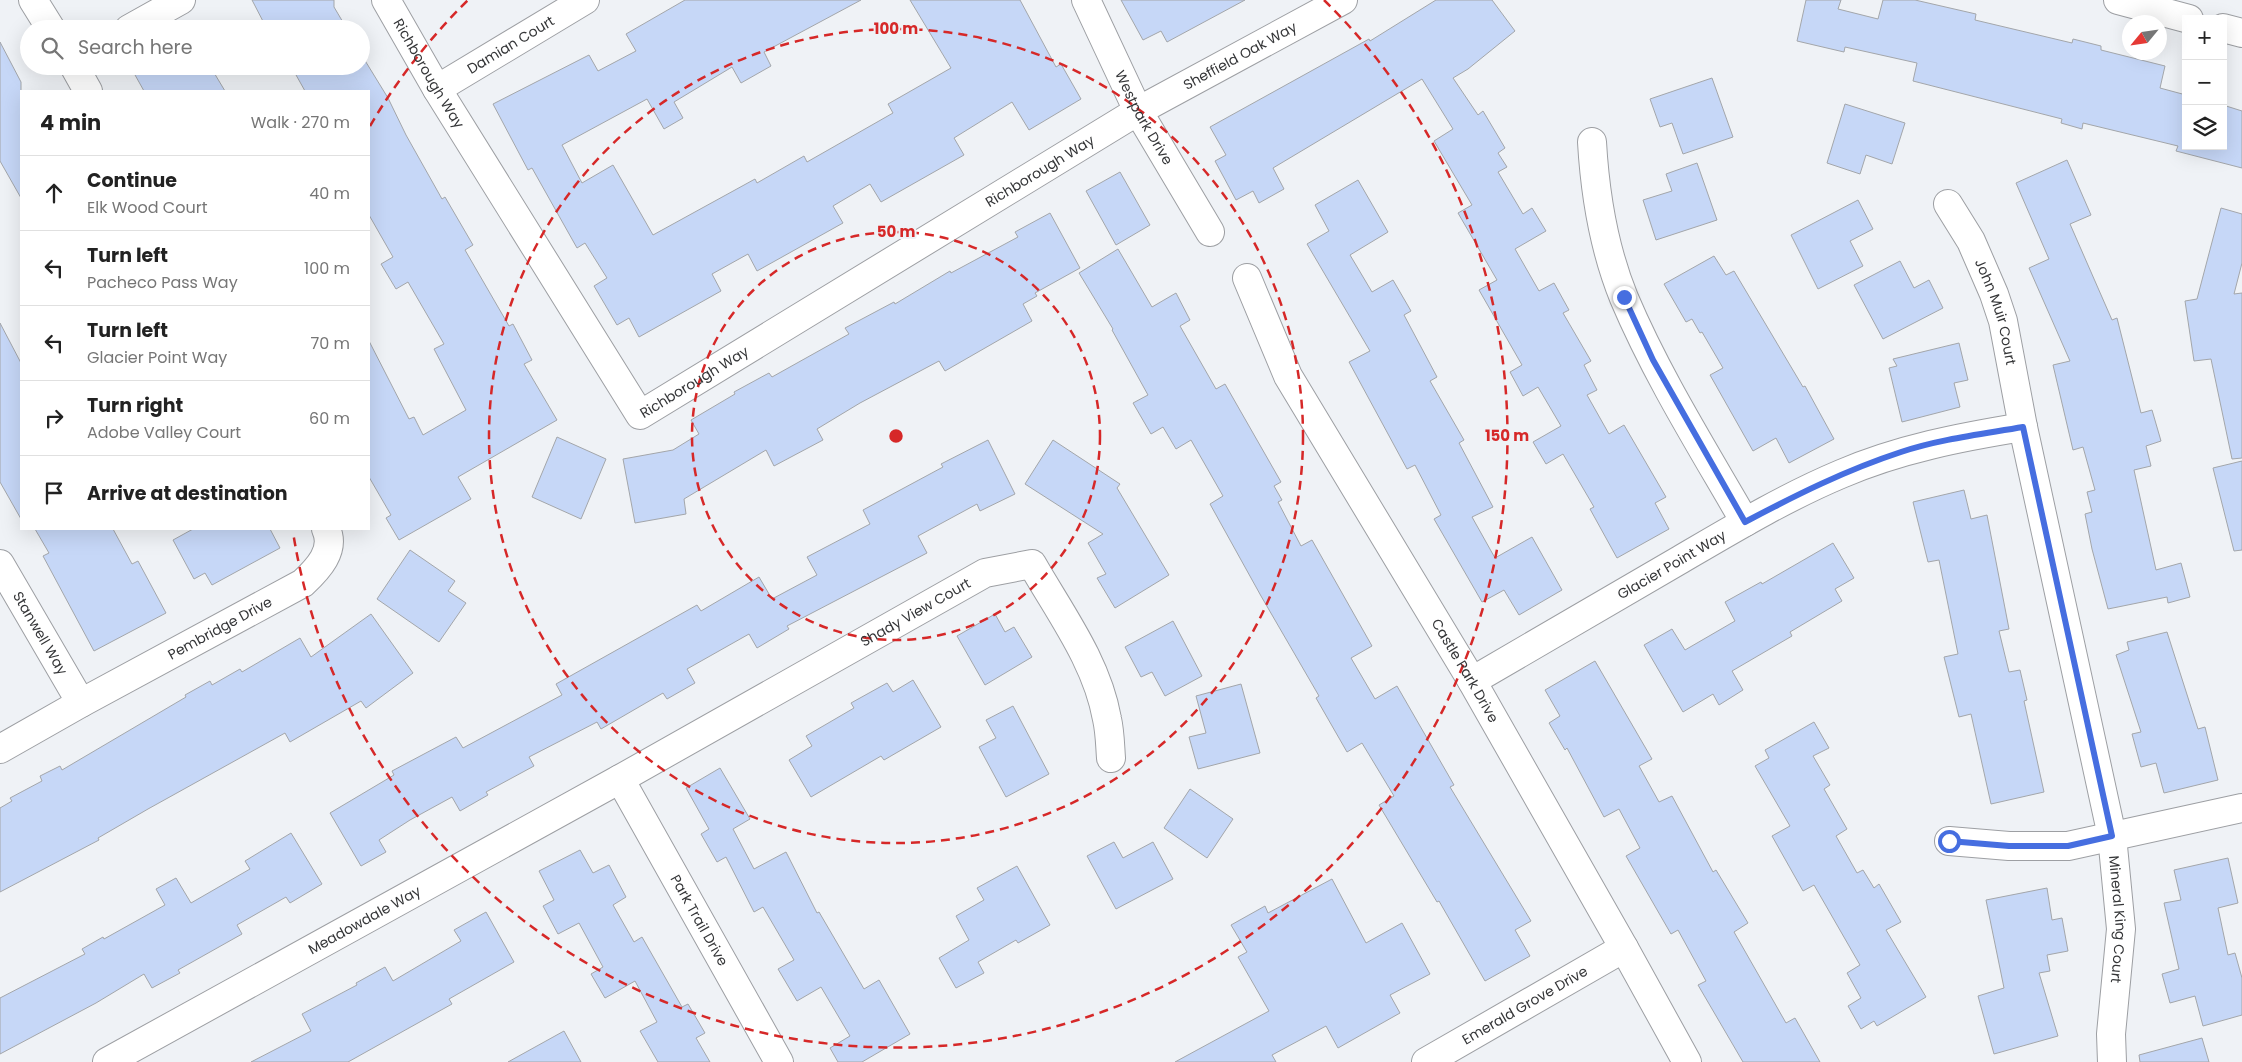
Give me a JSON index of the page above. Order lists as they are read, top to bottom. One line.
{"streets":{"street":["Damian Court","Sheffield Oak Way","Richborough Way","Westpark Drive","John Muir Court","Glacier Point Way","Shady View Court","Pembridge Drive","Stanwell Way","Castle Park Drive","Mineral King Court","Meadowdale Way","Park Trail Drive","Emerald Grove Drive"]},"crossings":[["Damian Court","Richborough Way"],["Sheffield Oak Way","Richborough Way"],["Sheffield Oak Way","Westpark Drive"],["Richborough Way","Westpark Drive"],["John Muir Court","Glacier Point Way"],["John Muir Court","Mineral King Court"],["Glacier Point Way","Castle Park Drive"],["Shady View Court","Meadowdale Way"],["Shady View Court","Park Trail Drive"],["Pembridge Drive","Stanwell Way"],["Castle Park Drive","Emerald Grove Drive"],["Meadowdale Way","Park Trail Drive"]],"north":"bottom left","page":{"map_buttons":["+","−"],"search":"Search here","heading":["4 min","Walk · 270 m"],"list":[["Continue","Elk Wood Court","40 m"],["Turn left","Pacheco Pass Way","100 m"],["Turn left","Glacier Point Way","70 m"],["Turn right","Adobe Valley Court","60 m"],"Arrive at destination"]},"rings":["100 m","50 m","150 m"]}
